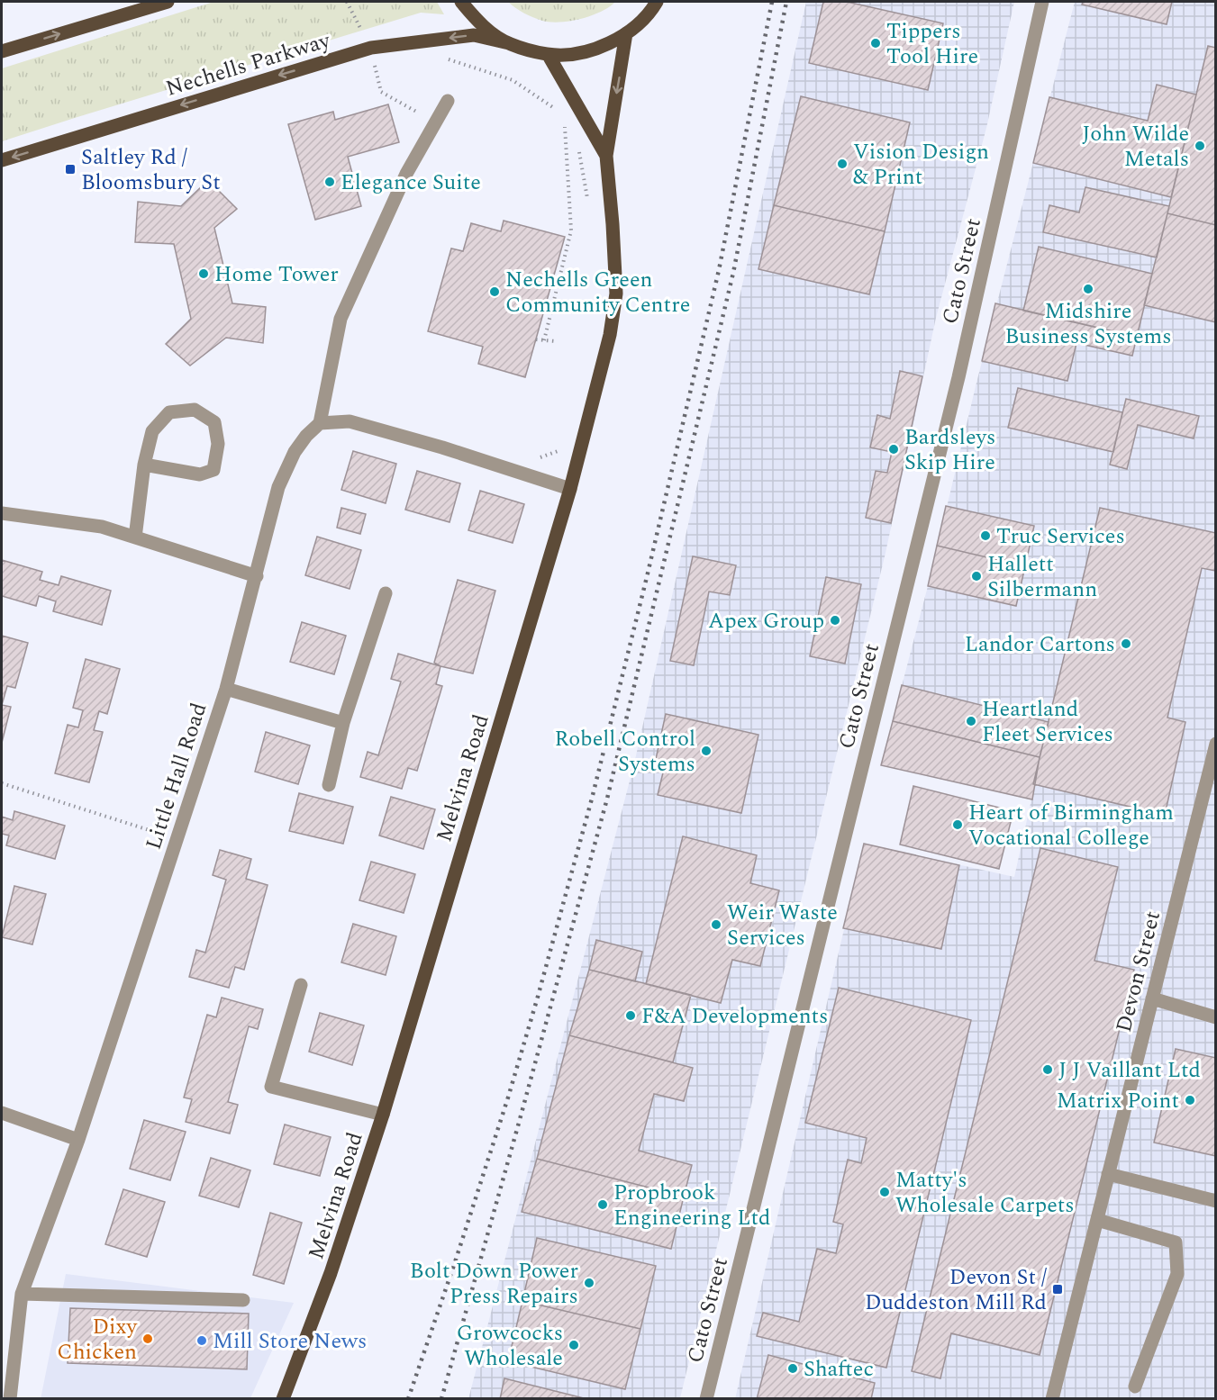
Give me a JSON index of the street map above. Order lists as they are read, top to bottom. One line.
{"streets":{"main road":["Nechells Parkway","Melvina Road"],"street":["Cato Street","Little Hall Road","Devon Street"]},"places":{"other":["Tippers Tool Hire","John Wilde Metals","Vision Design & Print","Elegance Suite","Home Tower","Midshire Business Systems","Nechells Green Community Centre","Bardsleys Skip Hire","Truc Services","Hallett Silbermann","Apex Group","Landor Cartons","Heartland Fleet Services","Robell Control Systems","Heart of Birmingham Vocational College","Weir Waste Services","F&A Developments","J J Vaillant Ltd","Matrix Point","Matty's Wholesale Carpets","Propbrook Engineering Ltd","Bolt Down Power Press Repairs","Dixy Chicken","Mill Store News","Growcocks Wholesale","Shaftec"],"transit":["Saltley Rd / Bloomsbury St","Devon St / Duddeston Mill Rd"]}}
